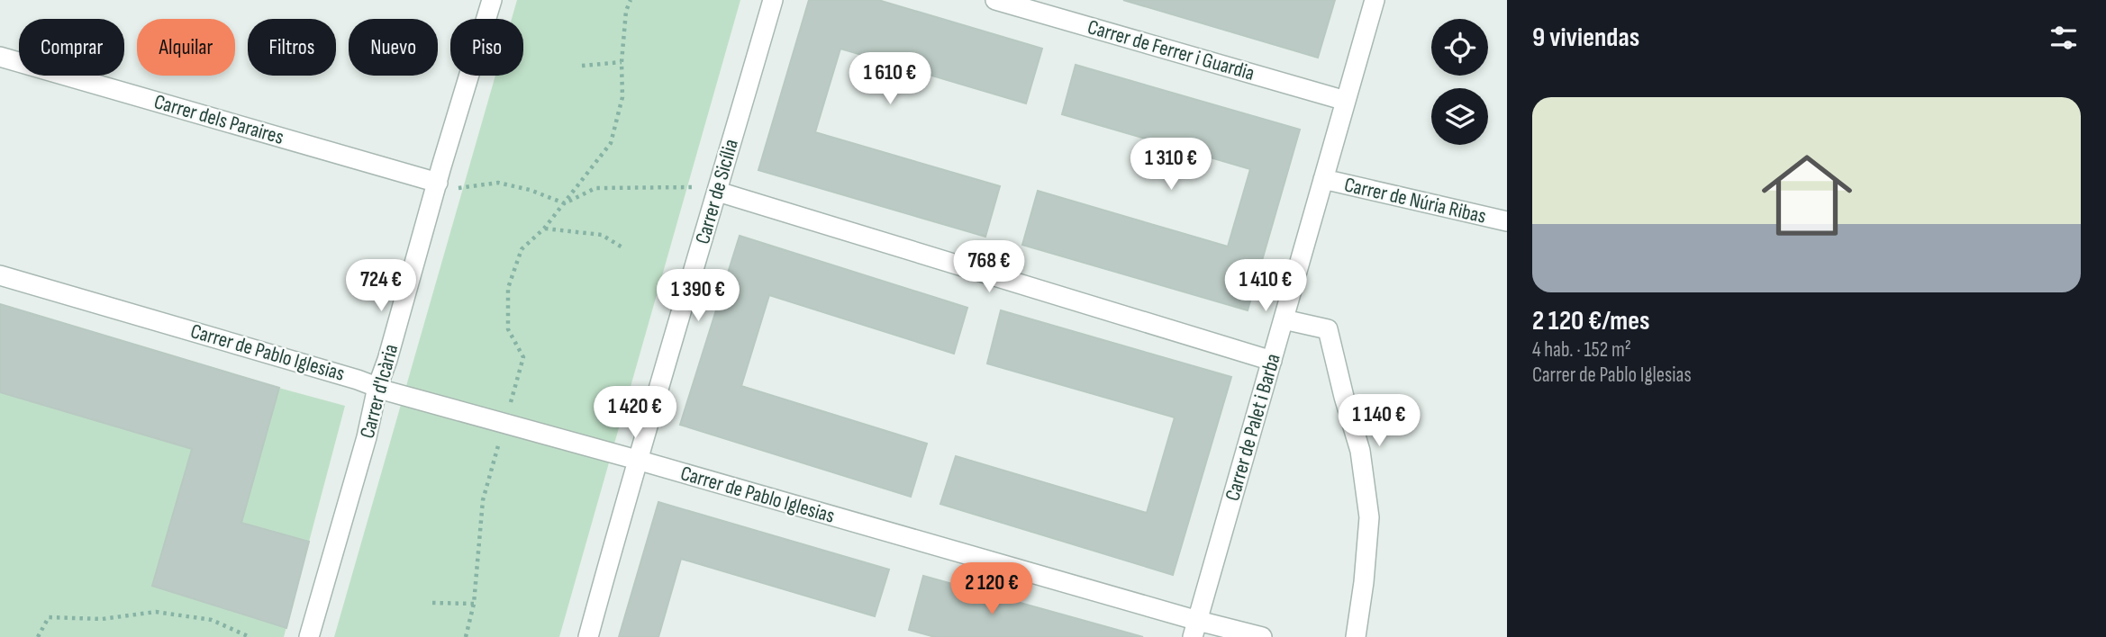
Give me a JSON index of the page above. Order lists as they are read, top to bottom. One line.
{"streets":{"street":["Carrer de Ferrer i Guardia","Carrer dels Paraires","Carrer de Sicília","Carrer de Núria Ribas","Carrer de Pablo Iglesias","Carrer d'Icària","Carrer de Palet i Barba"]},"crossings":[["Carrer de Ferrer i Guardia","Carrer de Palet i Barba"],["Carrer dels Paraires","Carrer d'Icària"],["Carrer de Sicília","Carrer de Pablo Iglesias"],["Carrer de Núria Ribas","Carrer de Palet i Barba"],["Carrer de Pablo Iglesias","Carrer d'Icària"],["Carrer de Pablo Iglesias","Carrer de Palet i Barba"]],"page":{"heading":"9 viviendas","chip":["Comprar","Alquilar","Filtros","Nuevo","Piso"],"price":["1 610 €","1 310 €","768 €","724 €","1 410 €","1 390 €","1 420 €","1 140 €","2 120 €"],"list":[{"name":"2 120 €/mes","note":"4 hab. · 152 m² · Carrer de Pablo Iglesias"}]}}
